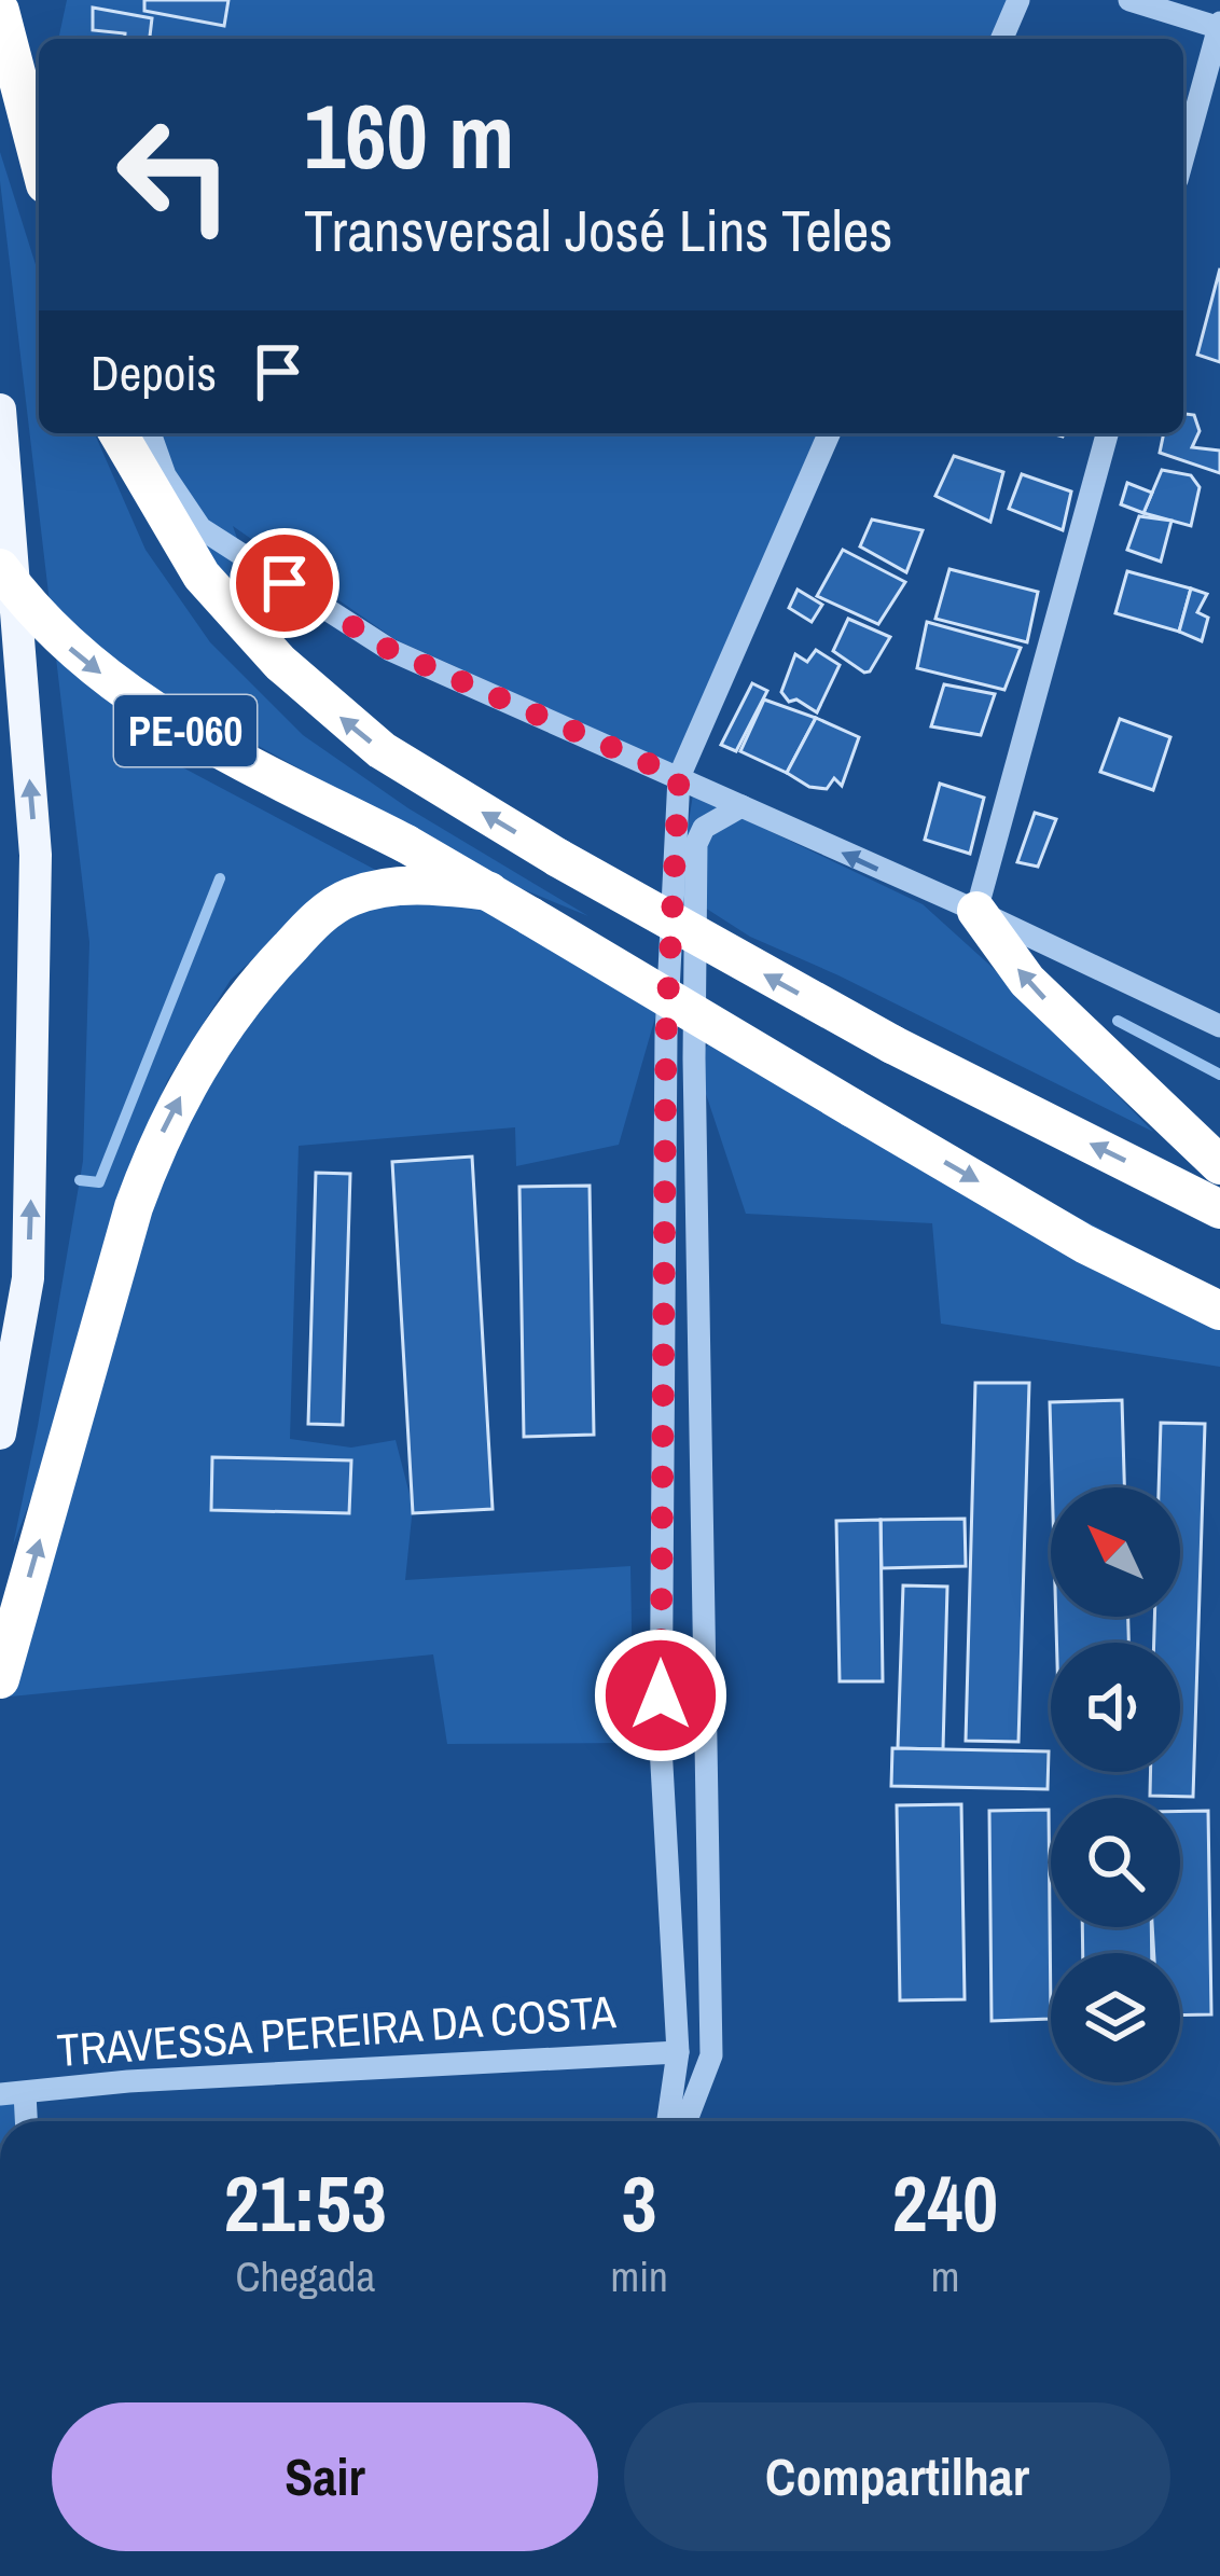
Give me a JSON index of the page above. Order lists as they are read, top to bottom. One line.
{"streets":{"highway":["PE-060"],"street":["TRAVESSA PEREIRA DA COSTA"]},"north":"top left","page":{"turn":["160 m","Transversal José Lins Teles"],"then":"Depois","eta":["21:53","Chegada","3","min","240","m"],"buttons":["Sair","Compartilhar"]}}
